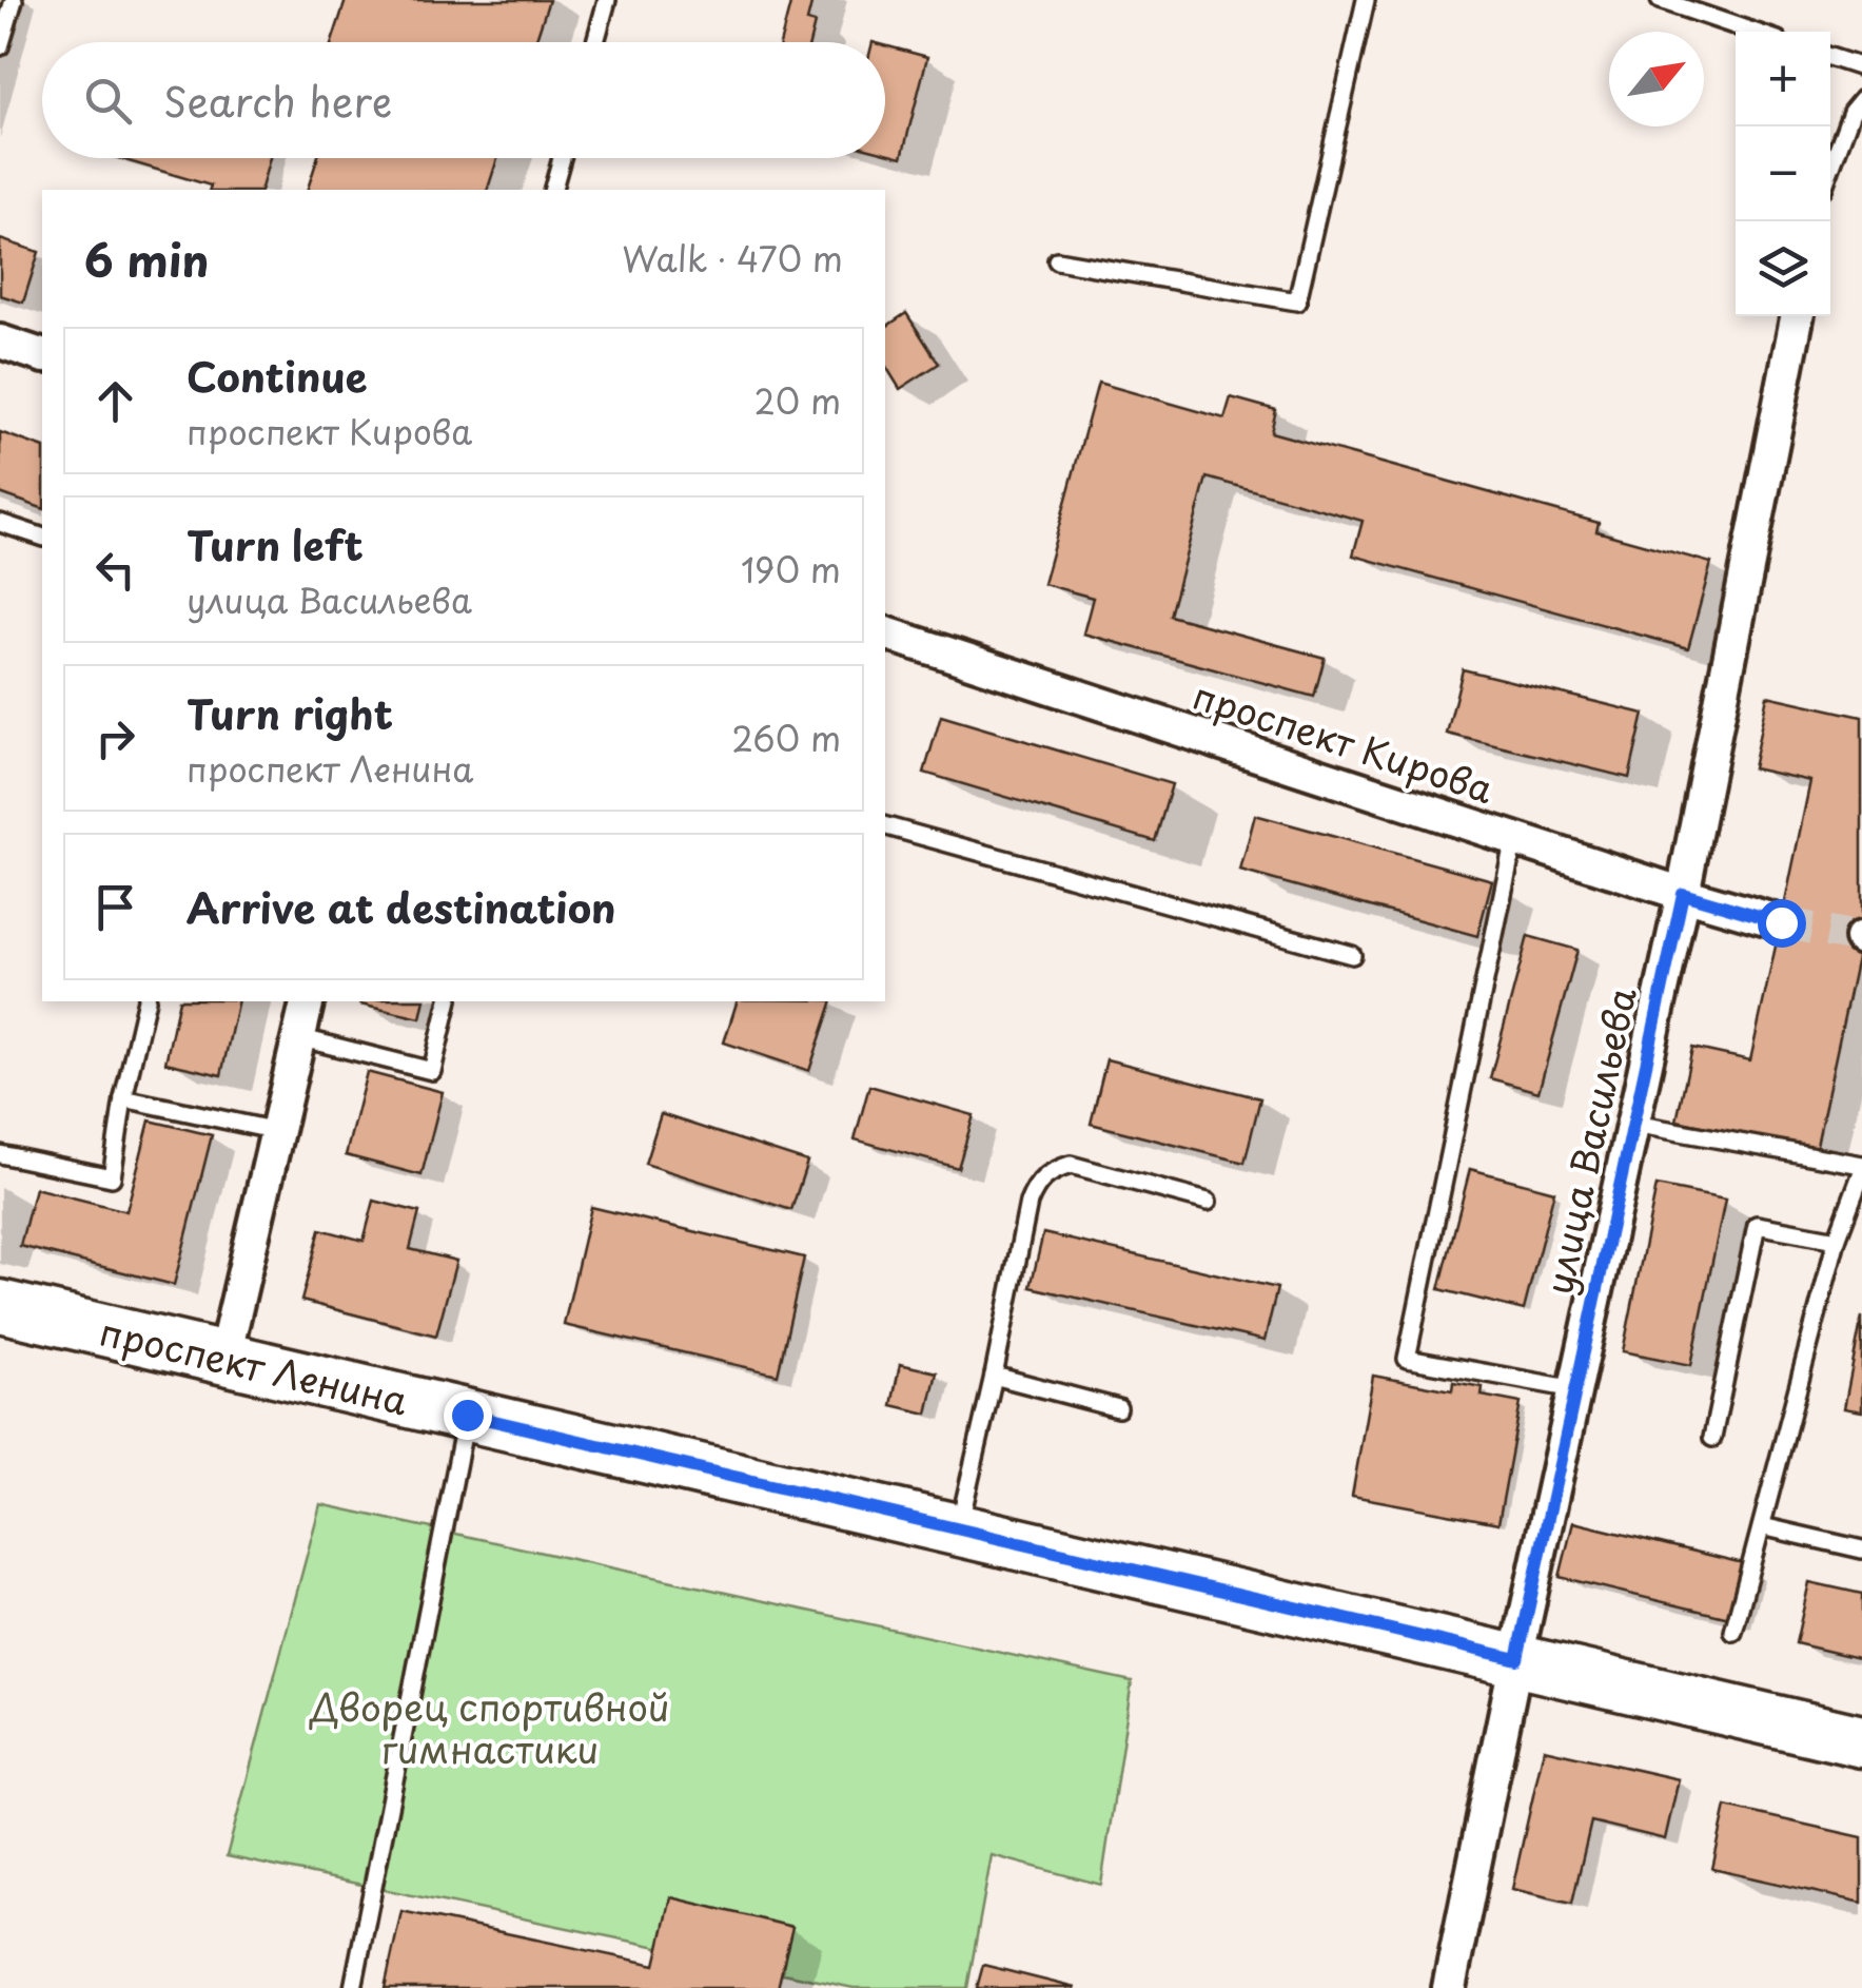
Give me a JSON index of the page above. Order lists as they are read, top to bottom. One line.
{"streets":{"main road":["проспект Ленина"],"street":["проспект Кирова","улица Васильева"]},"crossings":[["проспект Кирова","улица Васильева"],["улица Васильева","проспект Ленина"]],"parks":["Дворец спортивной гимнастики"],"north":"top right","page":{"map_buttons":["+","−"],"search":"Search here","heading":["6 min","Walk · 470 m"],"list":[["Continue","проспект Кирова","20 m"],["Turn left","улица Васильева","190 m"],["Turn right","проспект Ленина","260 m"],"Arrive at destination"]}}
